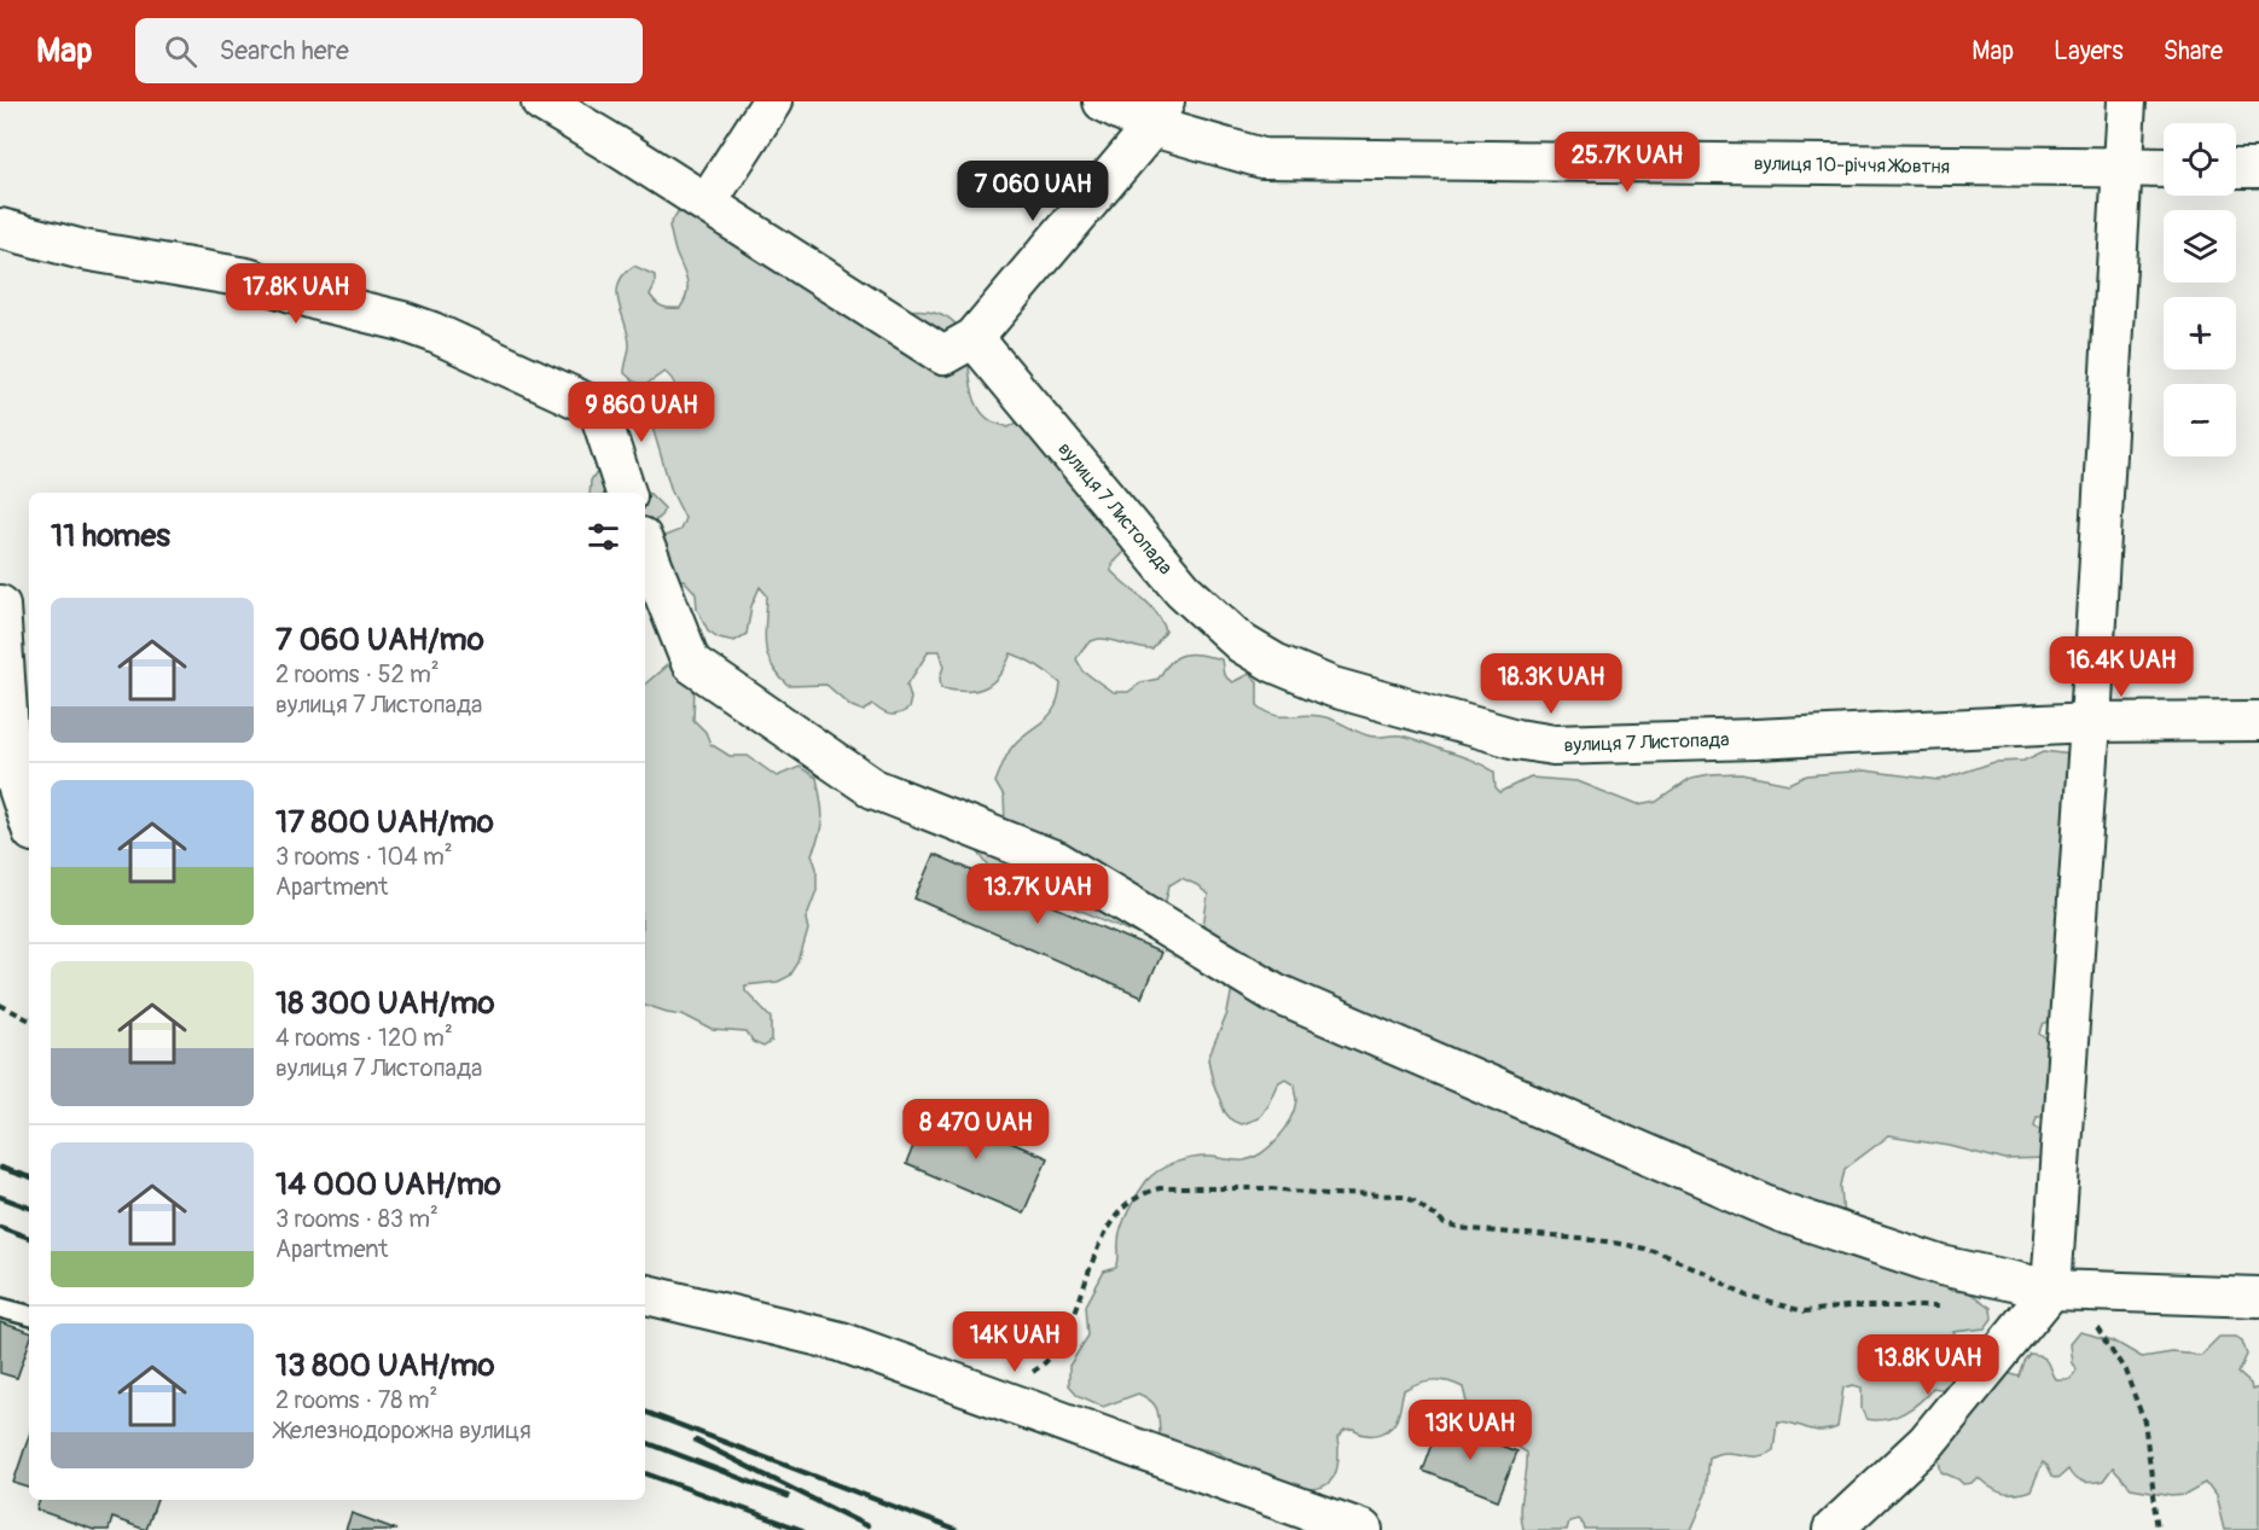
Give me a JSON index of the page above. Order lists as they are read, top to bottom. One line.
{"streets":{"street":["вулиця 10-річчя Жовтня","вулиця 7 Листопада"]},"page":{"header":"Map","search":"Search here","nav":["Map","Layers","Share"],"map_buttons":["+","−"],"price":["25.7K UAH","7 060 UAH","17.8K UAH","9 860 UAH","16.4K UAH","18.3K UAH","13.7K UAH","8 470 UAH","14K UAH","13.8K UAH","13K UAH"],"heading":"11 homes","list":[{"name":"7 060 UAH/mo","note":"2 rooms · 52 m² · вулиця 7 Листопада"},{"name":"17 800 UAH/mo","note":"3 rooms · 104 m² · Apartment"},{"name":"18 300 UAH/mo","note":"4 rooms · 120 m² · вулиця 7 Листопада"},{"name":"14 000 UAH/mo","note":"3 rooms · 83 m² · Apartment"},{"name":"13 800 UAH/mo","note":"2 rooms · 78 m² · Железнодорожна вулиця"}]}}
